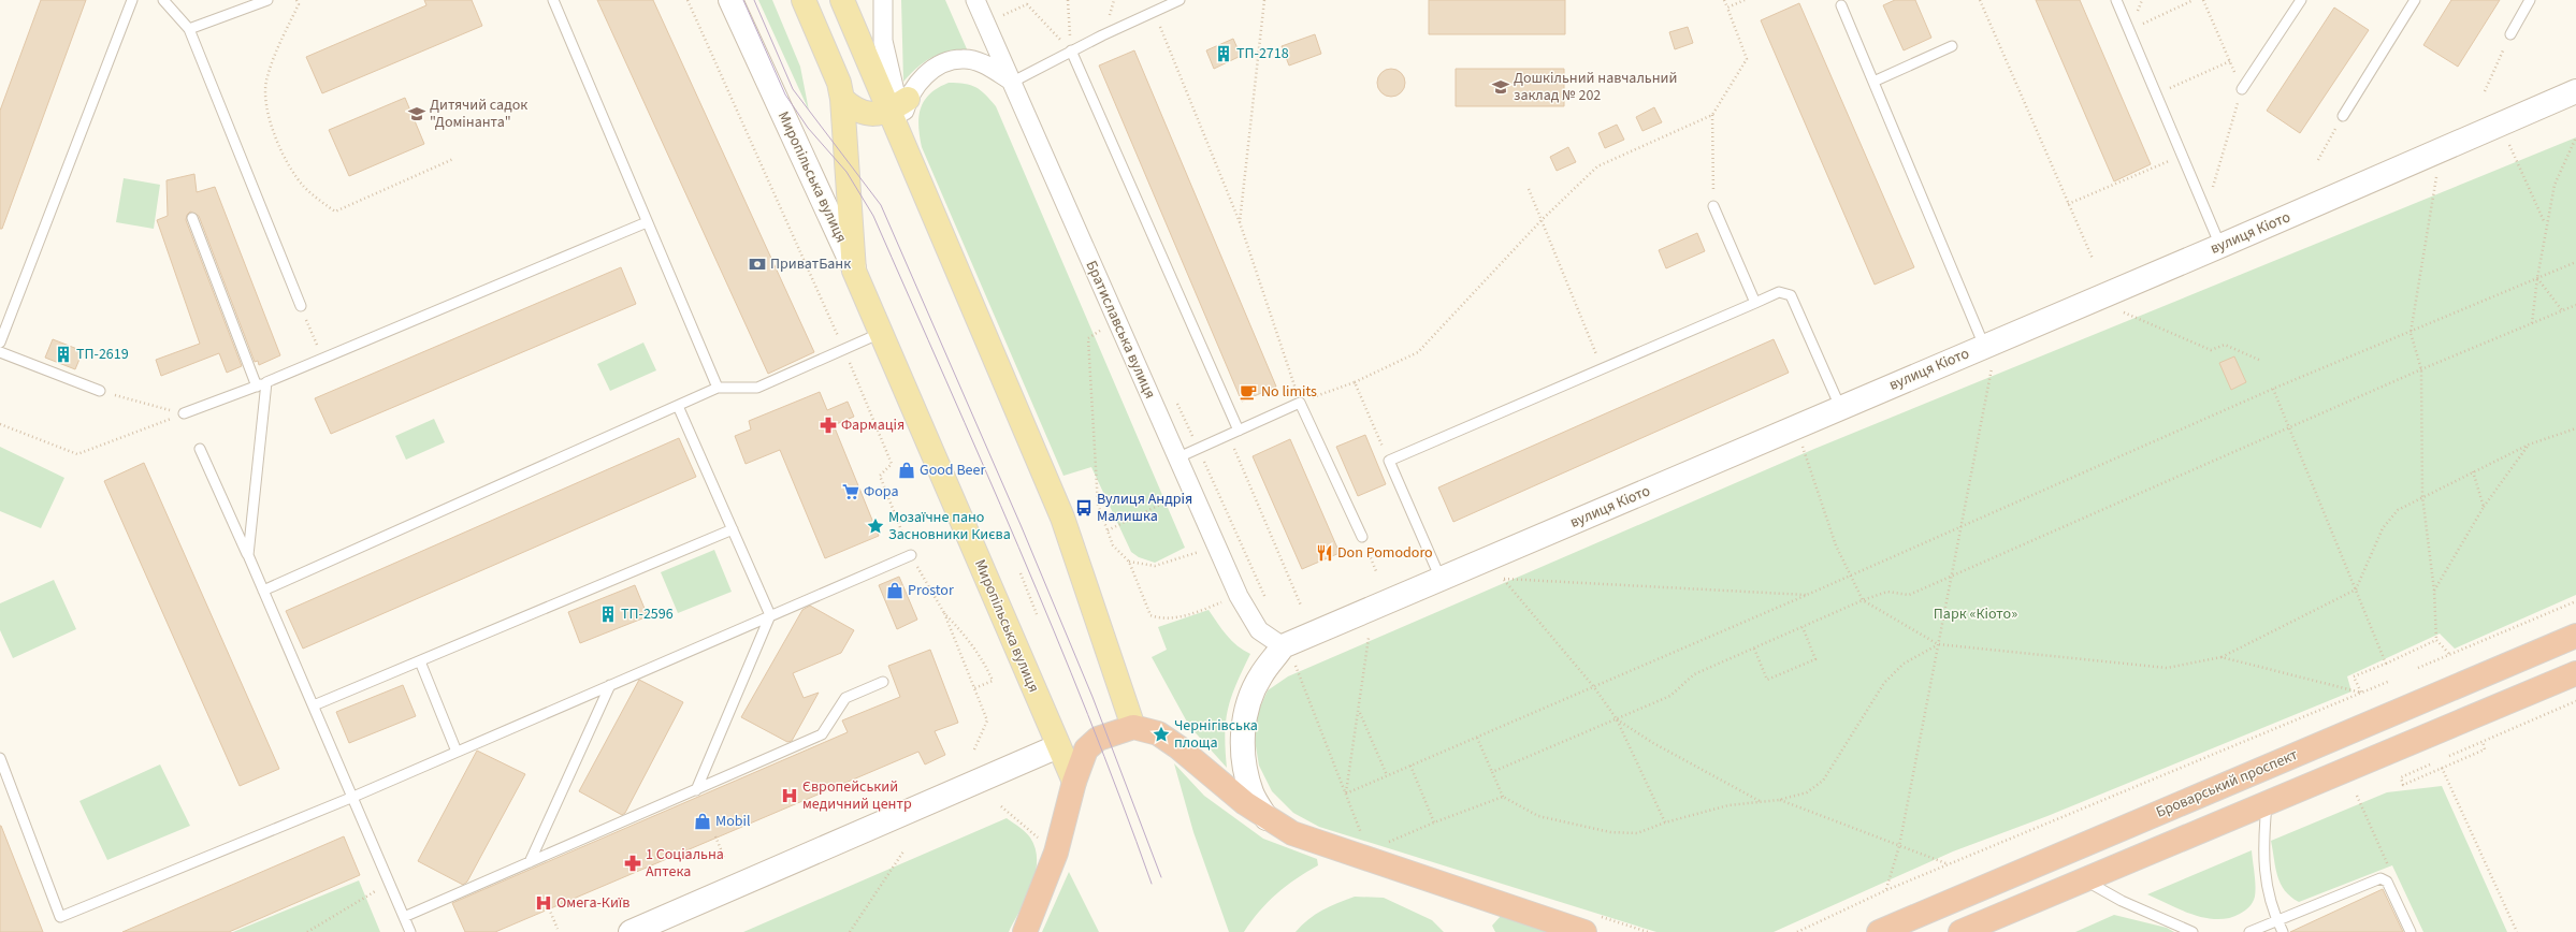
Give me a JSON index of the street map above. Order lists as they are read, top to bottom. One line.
{"streets":{"highway":["Броварський проспект"],"main road":["Миропільська вулиця"],"street":["вулиця Кіото","Братиславська вулиця"]},"crossings":[["вулиця Кіото","Братиславська вулиця"]],"parks":["Парк «Кіото»"],"places":{"building":["ТП-2718","ТП-2619","ТП-2596"],"school or university":["Дошкільний навчальний заклад № 202","Дитячий садок \"Домінанта\""],"bank":["ПриватБанк"],"cafe":["No limits"],"pharmacy":["Фармація","1 Соціальна Аптека"],"shop":["Good Beer","Prostor","Mobil"],"supermarket":["Фора"],"bus stop":["Вулиця Андрія Малишка"],"place":["Мозаїчне пано Засновники Києва","Чернігівська площа"],"restaurant":["Don Pomodoro"],"hospital":["Європейський медичний центр","Омега-Київ"]}}
